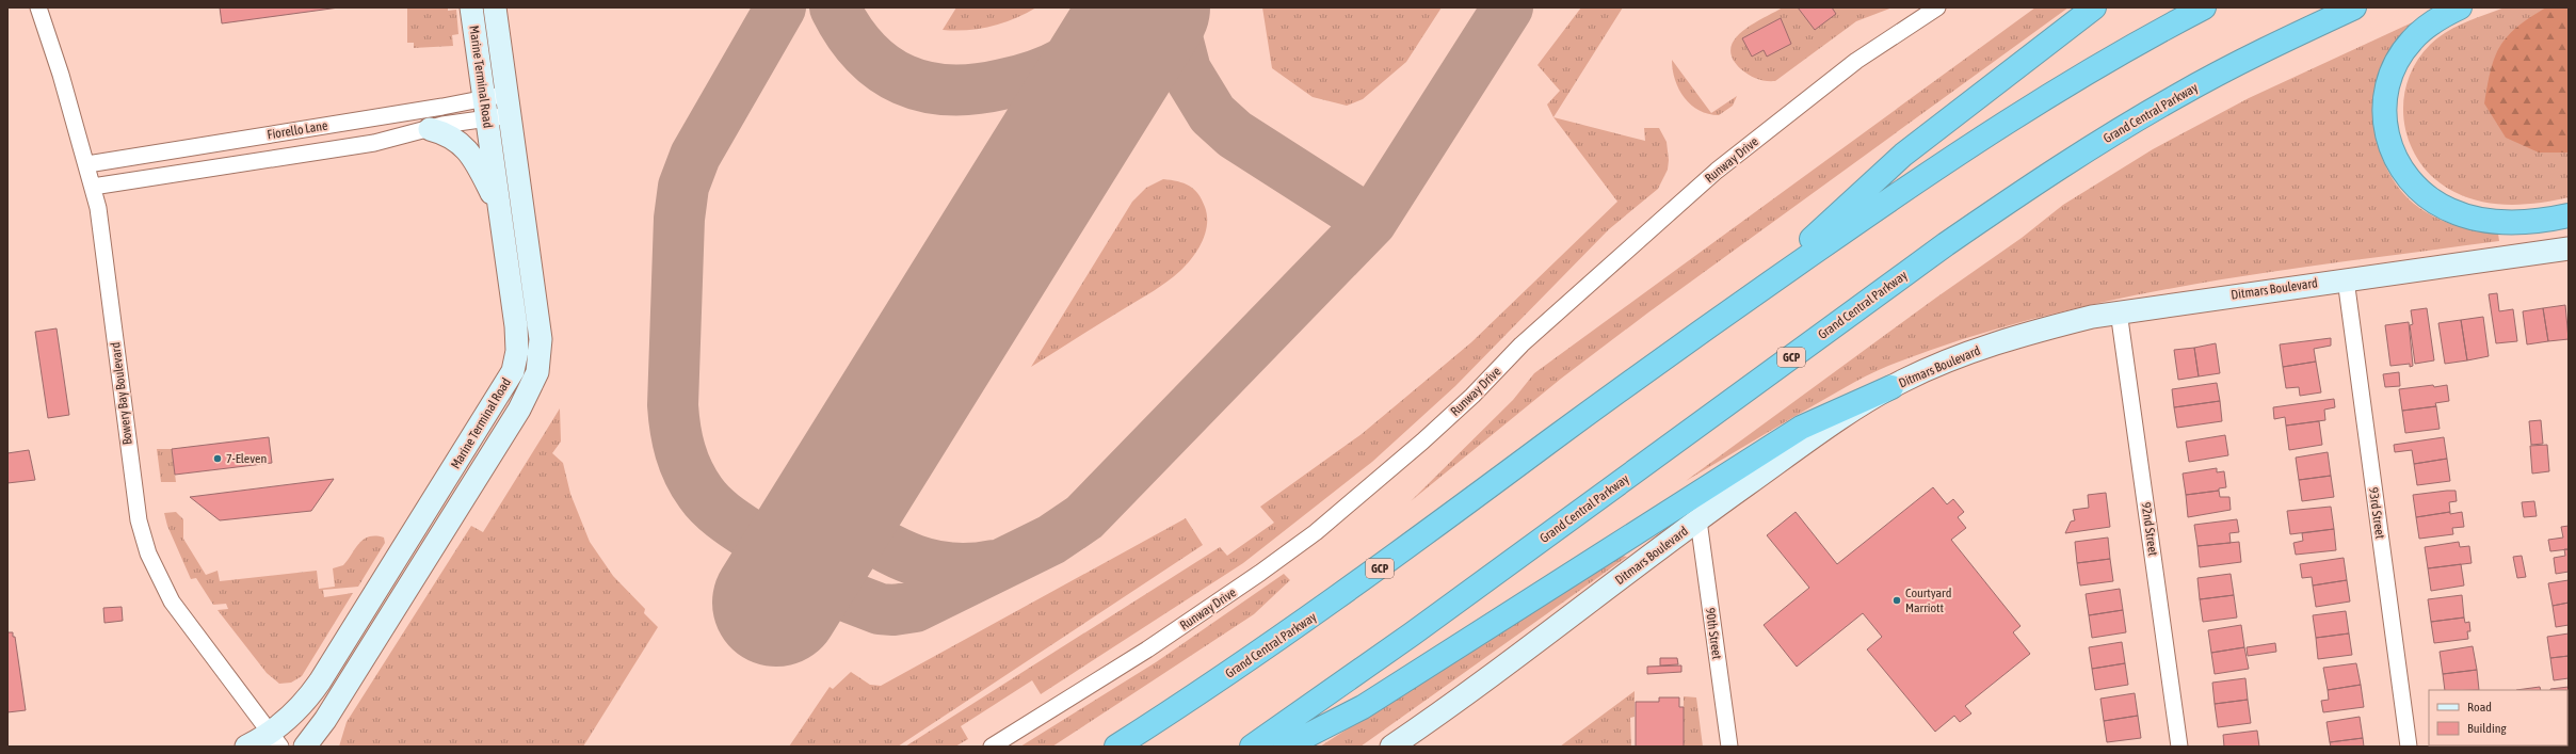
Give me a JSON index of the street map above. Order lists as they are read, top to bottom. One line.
{"streets":{"highway":["Grand Central Parkway","GCP"],"street":["Marine Terminal Road","Fiorello Lane","Runway Drive","Ditmars Boulevard","Bowery Bay Boulevard","93rd Street","92nd Street","90th Street"]},"crossings":[["Marine Terminal Road","Fiorello Lane"],["Marine Terminal Road","Bowery Bay Boulevard"],["Fiorello Lane","Bowery Bay Boulevard"],["Ditmars Boulevard","93rd Street"],["Ditmars Boulevard","92nd Street"],["Ditmars Boulevard","90th Street"]],"places":["7-Eleven","Courtyard Marriott"],"legend":["Road","Building"]}
